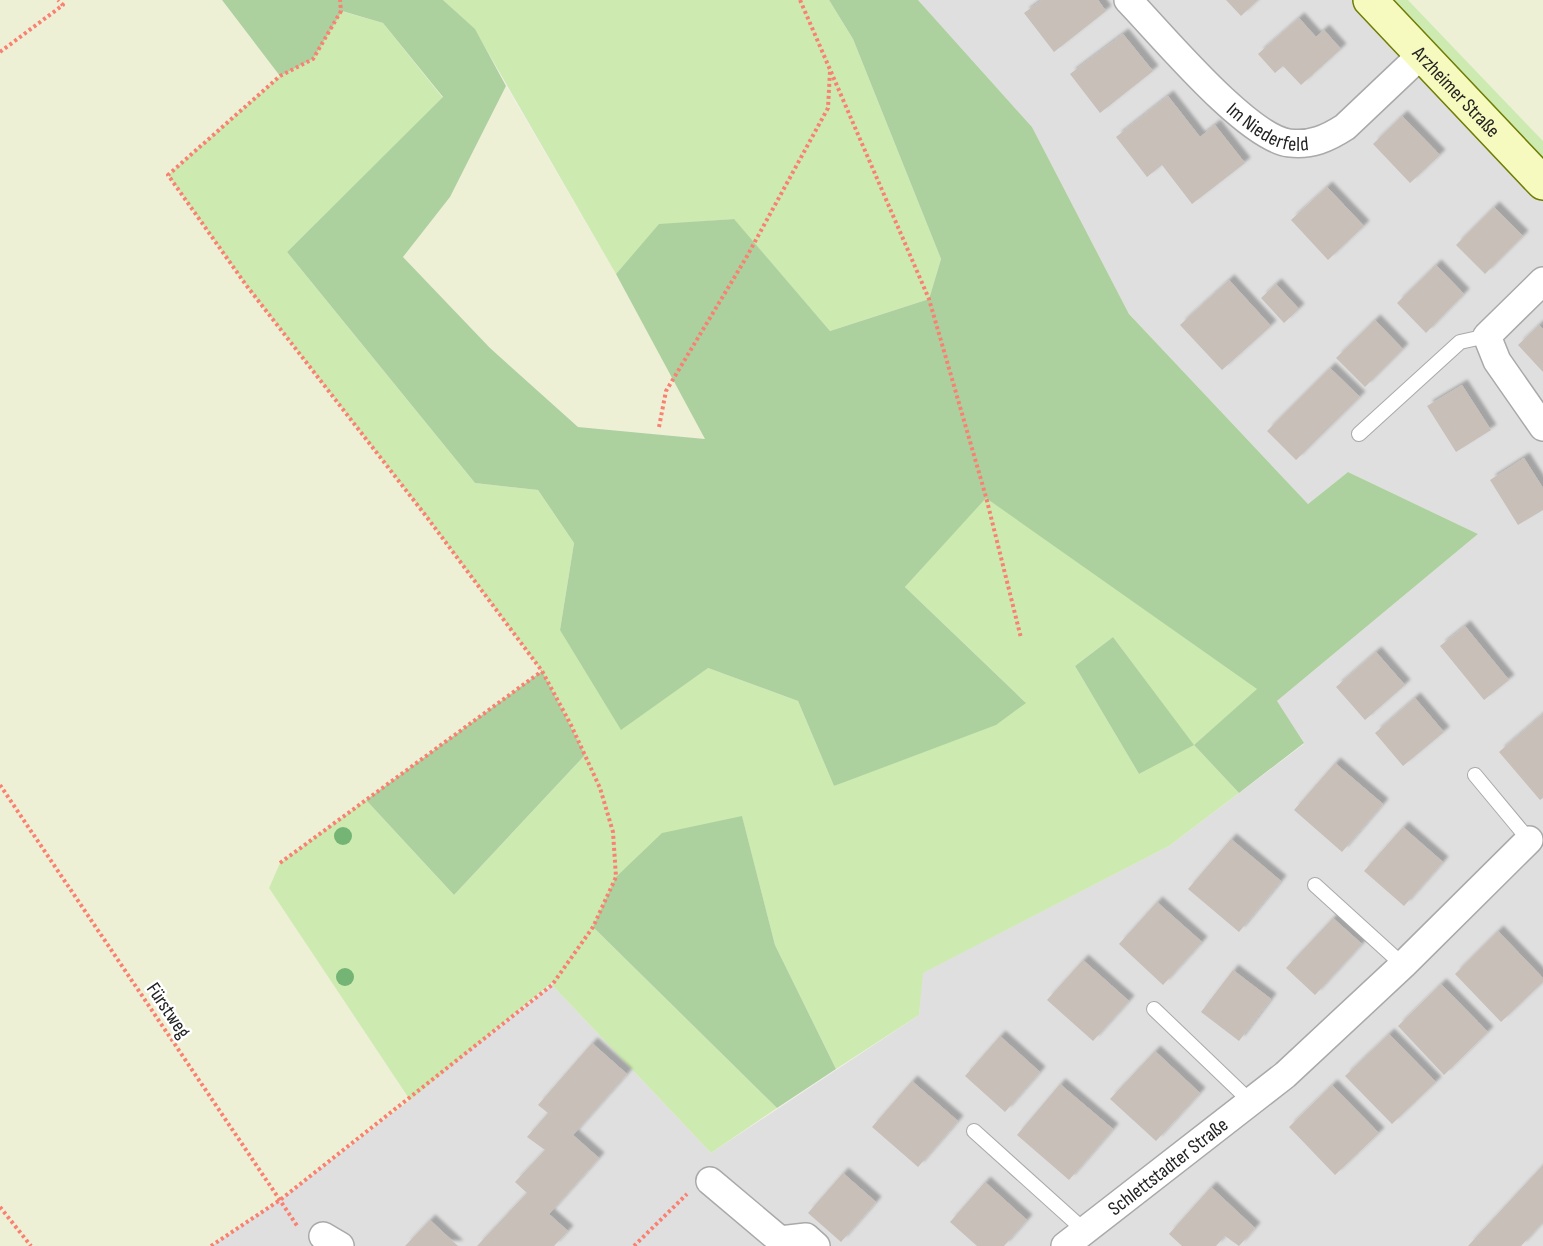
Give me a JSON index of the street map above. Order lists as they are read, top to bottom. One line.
{"streets":{"street":["Arzheimer Straße","Im Niederfeld","Schlettstadter Straße"],"path":["Fürstweg"]},"crossings":[["Arzheimer Straße","Im Niederfeld"]]}
